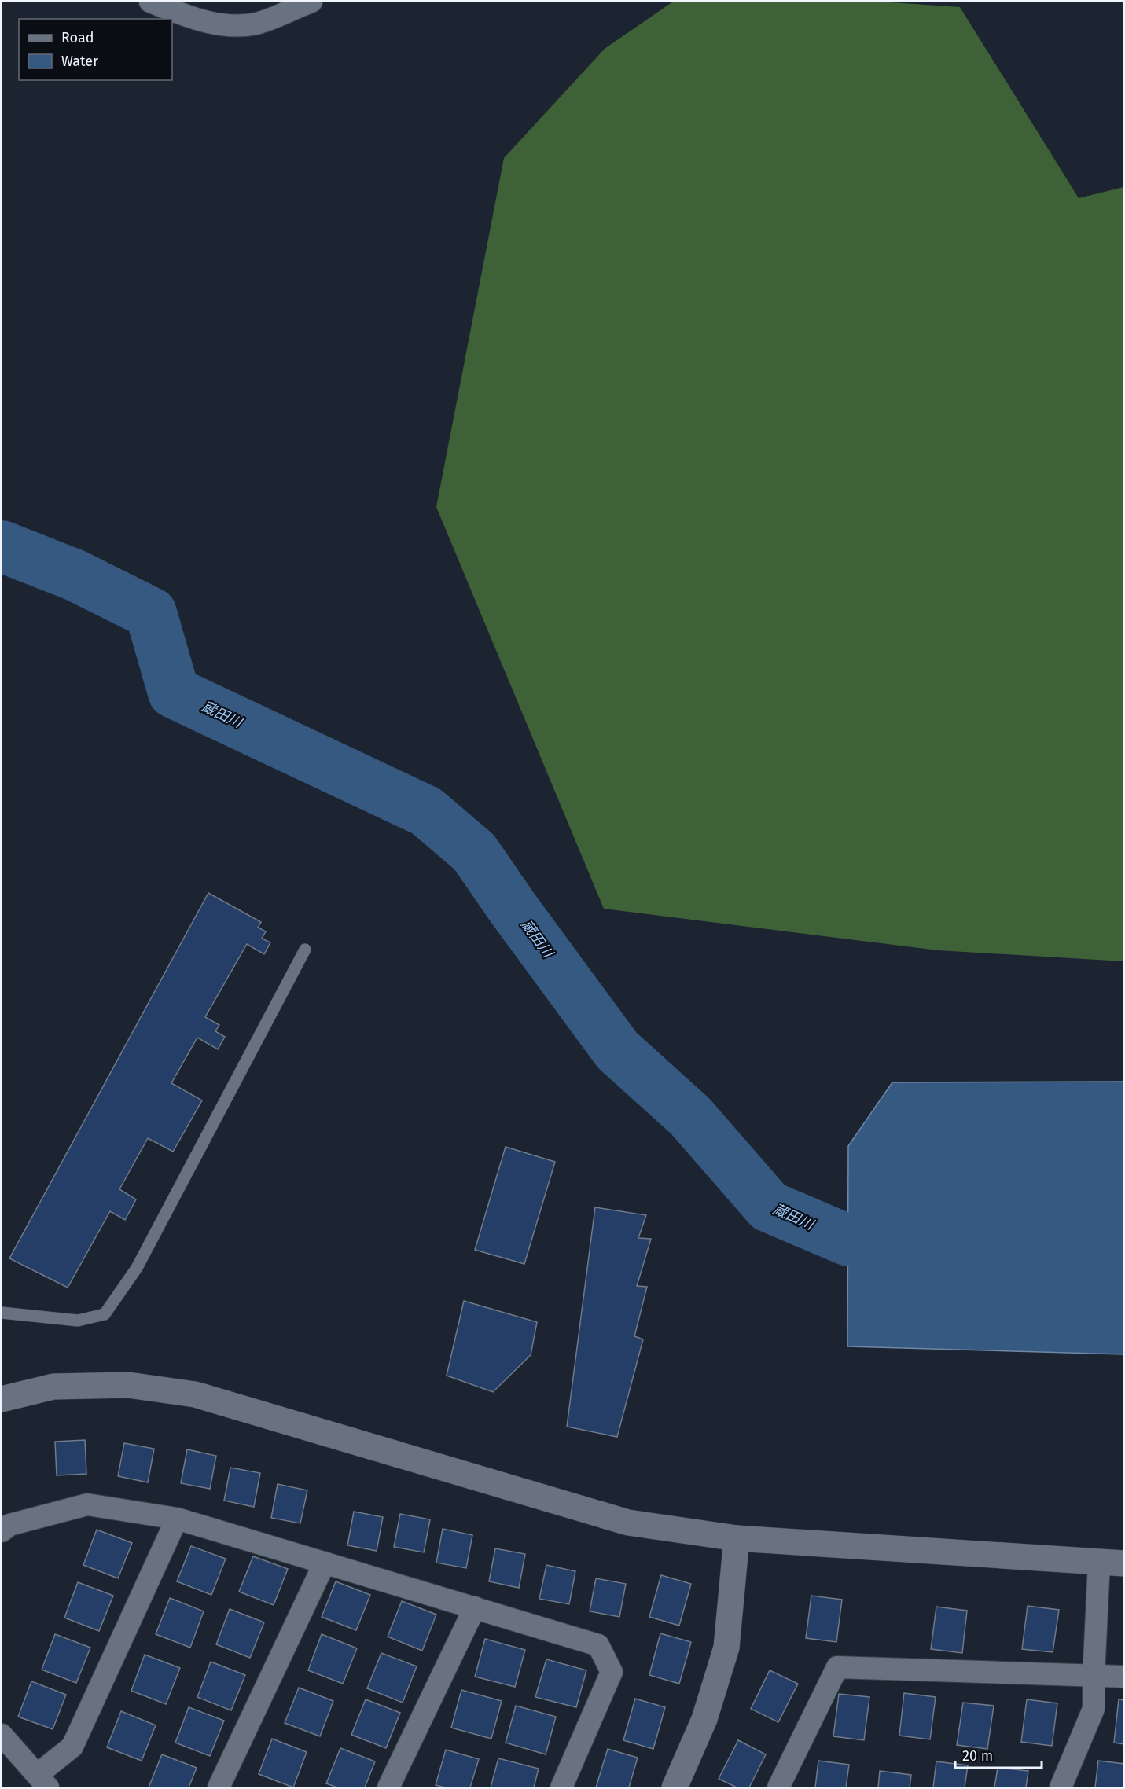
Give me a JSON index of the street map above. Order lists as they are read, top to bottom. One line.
{"water":["蔵田川"],"legend":["Road","Water"],"scale_bar":"20 m"}
